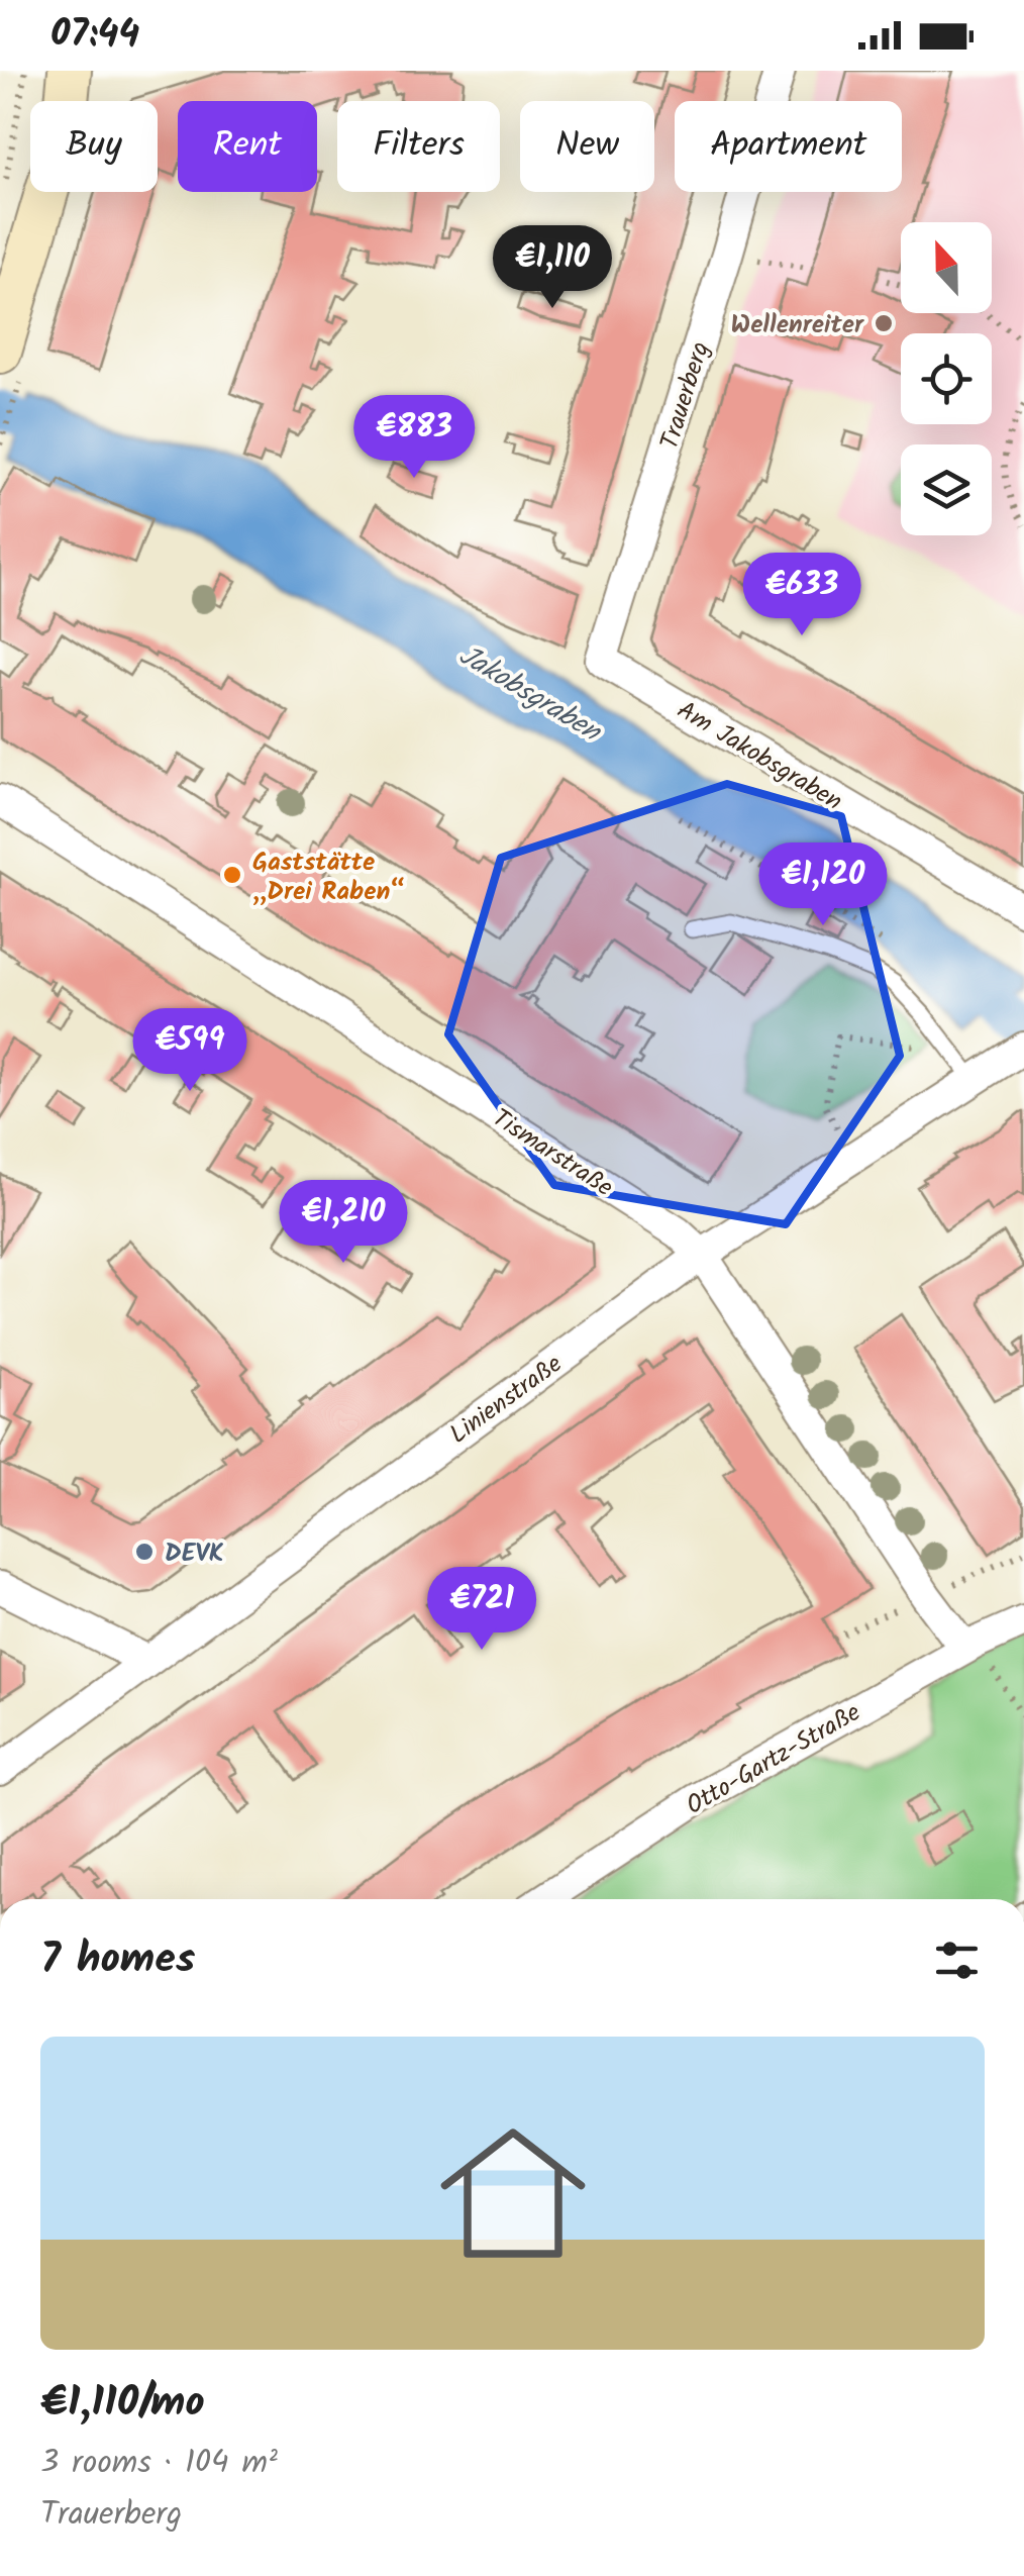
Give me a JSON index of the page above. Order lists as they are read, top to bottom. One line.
{"streets":{"street":["Trauerberg","Am Jakobsgraben","Tismarstraße","Linienstraße","Otto-Gartz-Straße"]},"crossings":[["Trauerberg","Am Jakobsgraben"],["Tismarstraße","Linienstraße"],["Tismarstraße","Otto-Gartz-Straße"]],"water":["Jakobsgraben"],"places":["Wellenreiter","Gaststätte „Drei Raben“","DEVK"],"north":"top","page":{"status":"07:44","chip":["Buy","Rent","Filters","New","Apartment"],"price":["€1,110","€883","€633","€1,120","€599","€1,210","€721"],"heading":"7 homes","list":[{"name":"€1,110/mo","note":"3 rooms · 104 m² · Trauerberg"}]}}
